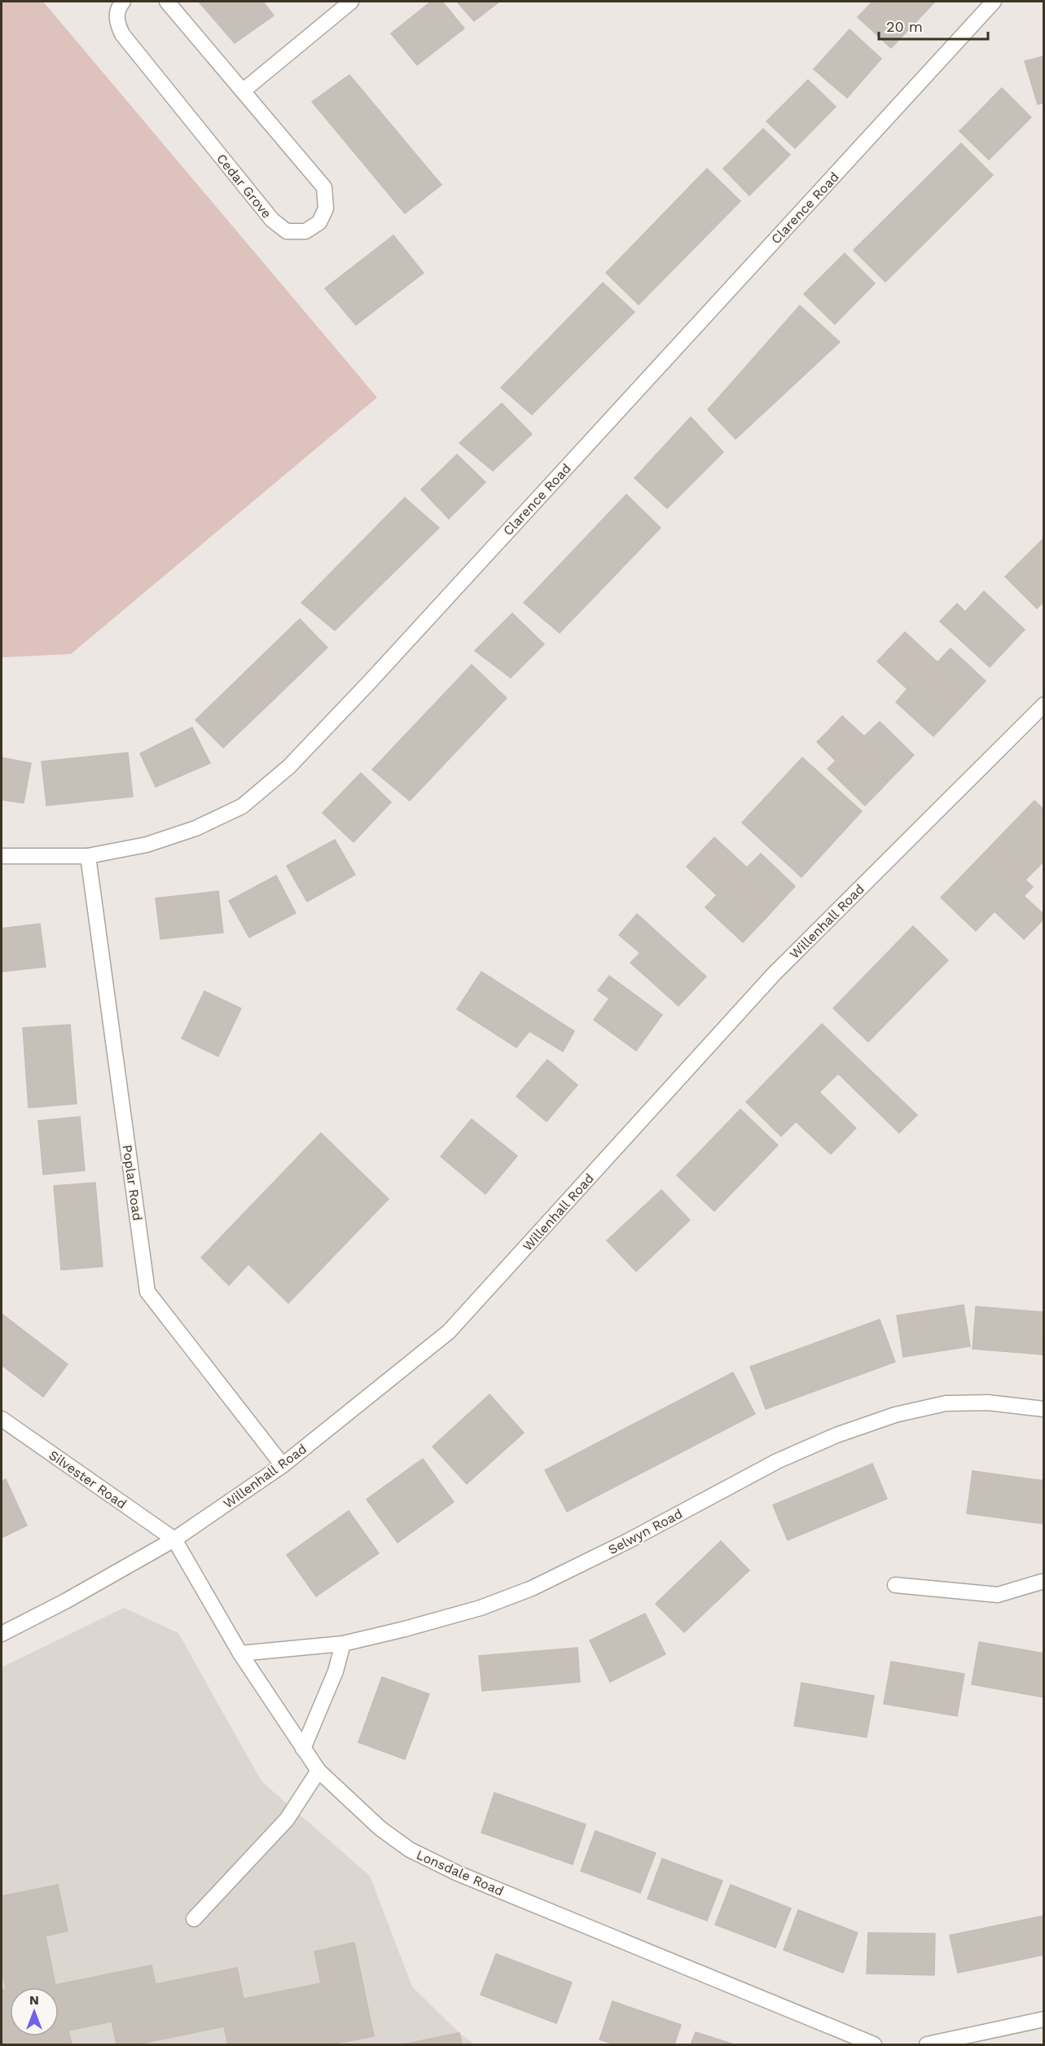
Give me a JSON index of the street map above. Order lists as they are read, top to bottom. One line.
{"streets":{"street":["Cedar Grove","Clarence Road","Willenhall Road","Poplar Road","Silvester Road","Selwyn Road","Lonsdale Road"]},"crossings":[["Clarence Road","Poplar Road"],["Willenhall Road","Poplar Road"],["Willenhall Road","Silvester Road"],["Willenhall Road","Lonsdale Road"],["Silvester Road","Lonsdale Road"],["Selwyn Road","Lonsdale Road"]],"scale_bar":"20 m","north":"top"}
